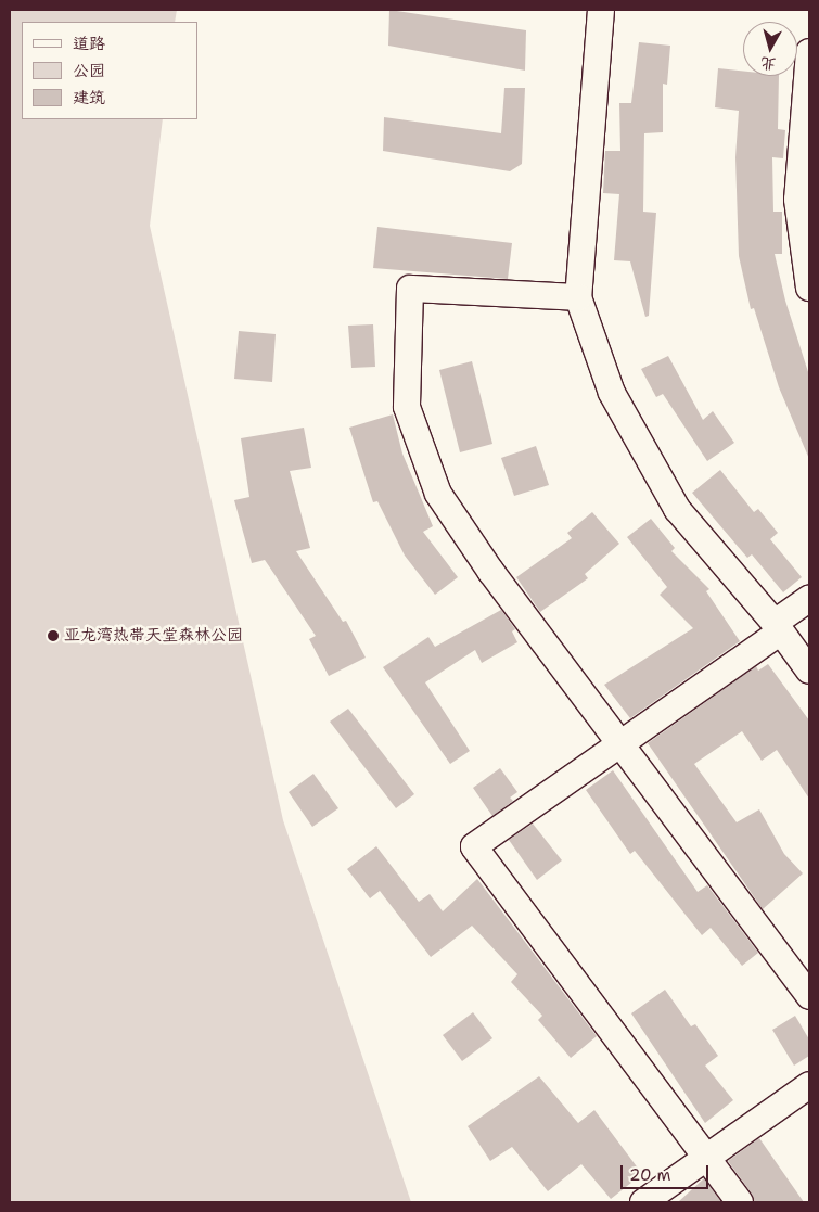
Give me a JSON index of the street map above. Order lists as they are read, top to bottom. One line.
{"places":["亚龙湾热带天堂森林公园"],"legend":["道路","公园","建筑"],"scale_bar":"20 m","north":"bottom"}
